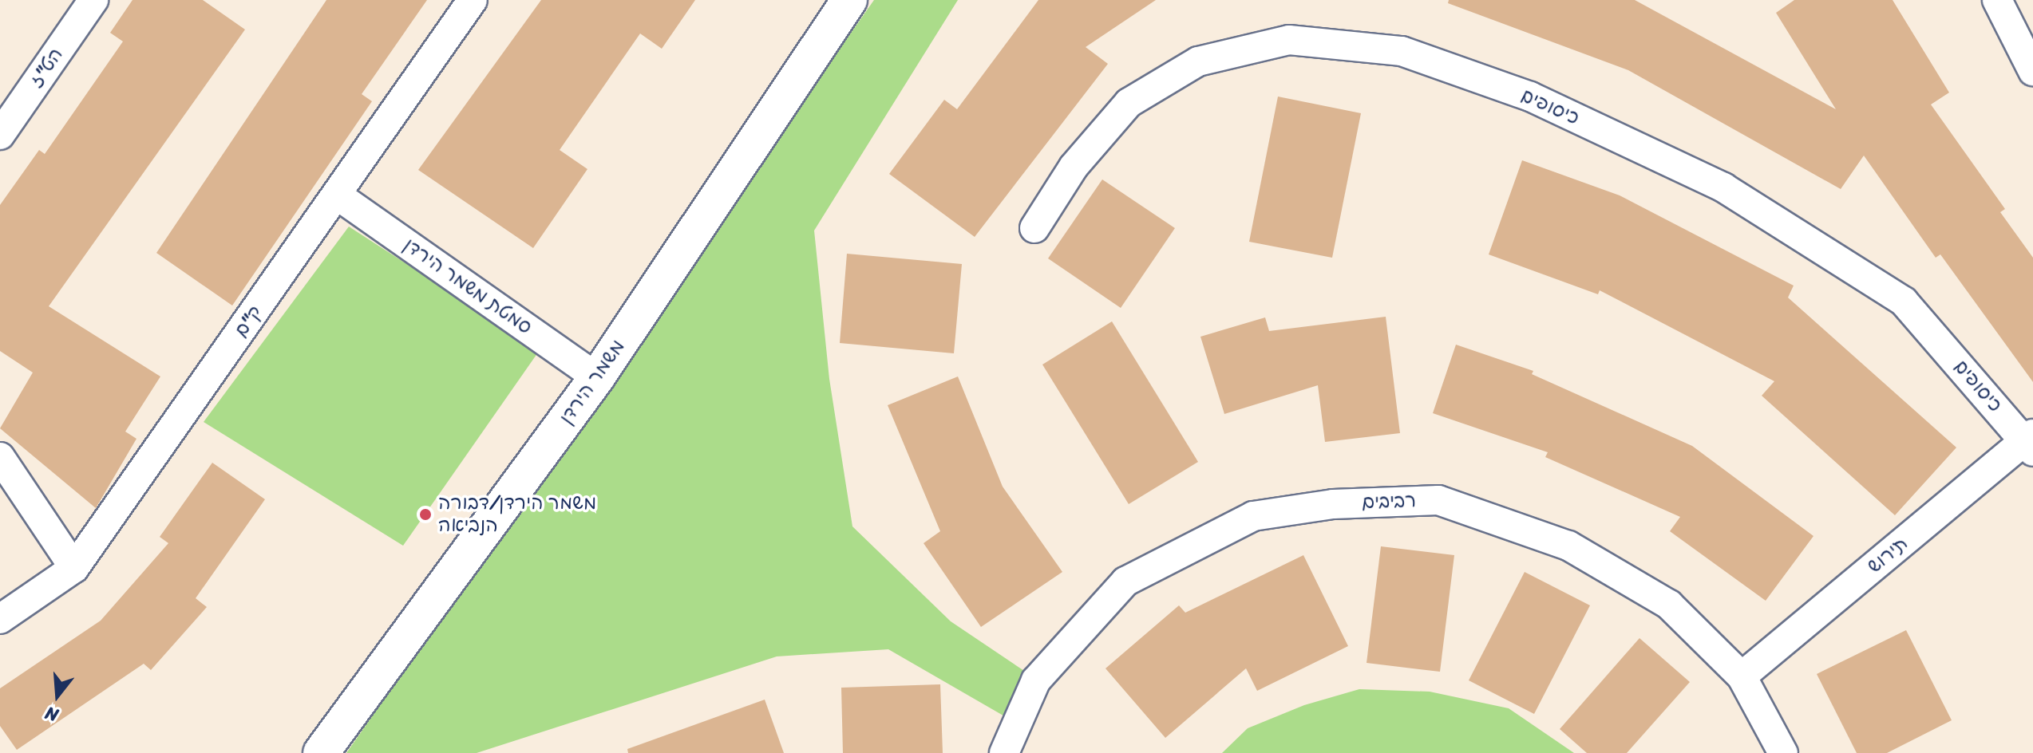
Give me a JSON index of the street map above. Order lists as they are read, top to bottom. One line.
{"streets":{"street":["הט\"ז","כיסופים","סמטת משמר הירדן","ק\"ם","משמר הירדן","רביבים","תירוש"]},"crossings":[["כיסופים","תירוש"],["סמטת משמר הירדן","ק\"ם"],["סמטת משמר הירדן","משמר הירדן"],["רביבים","תירוש"]],"places":["משמר הירדן/דבורה הנביאה"],"north":"bottom"}
